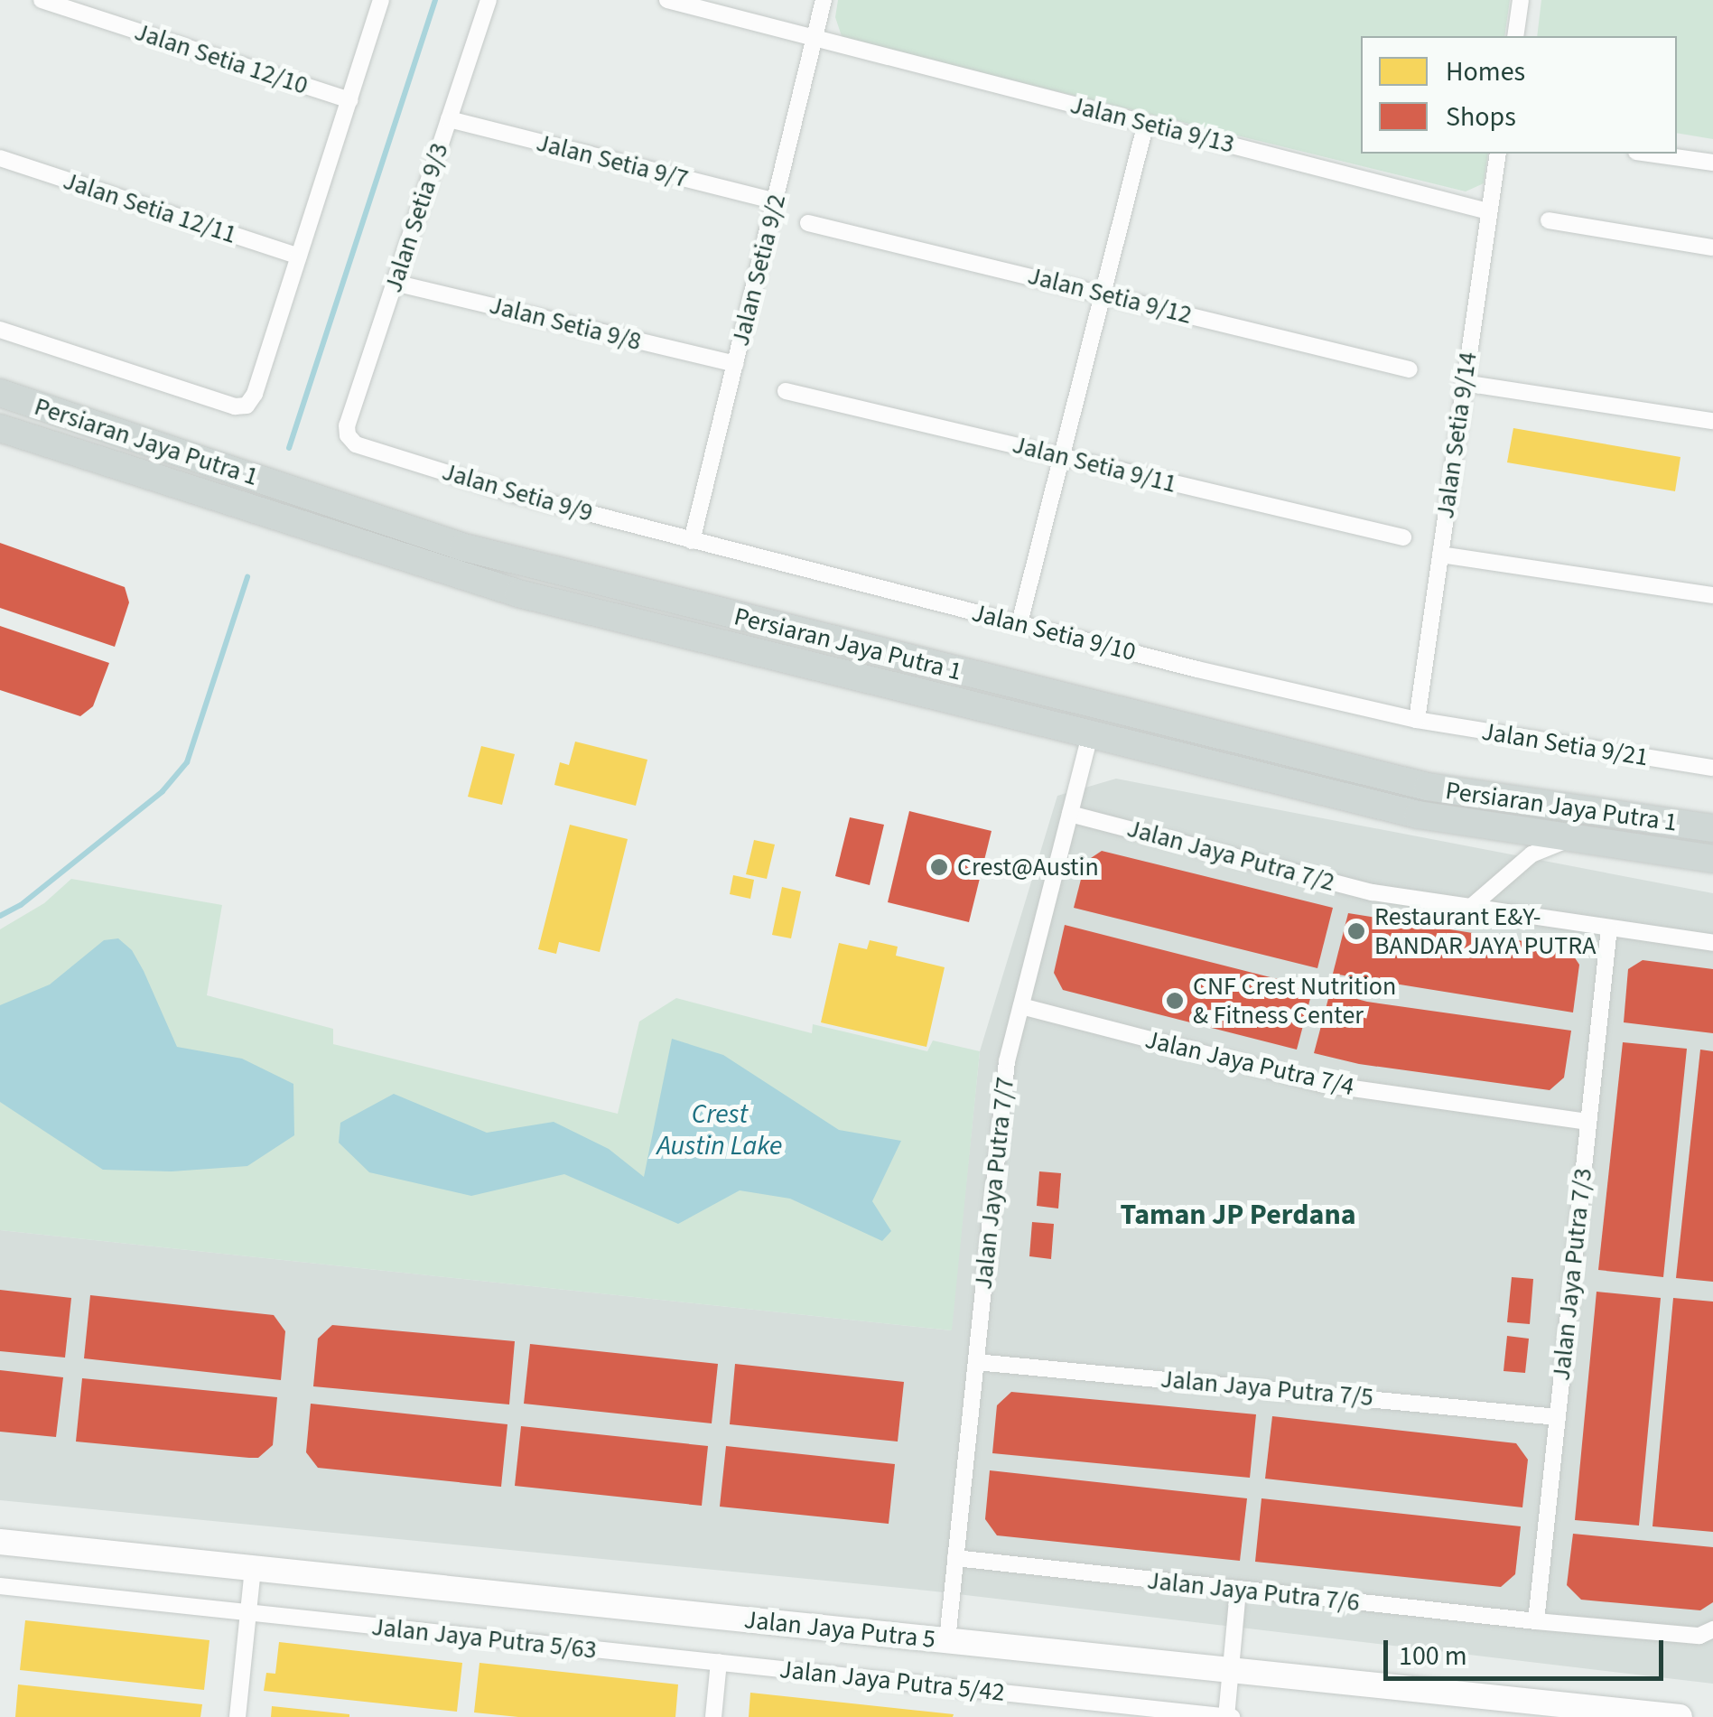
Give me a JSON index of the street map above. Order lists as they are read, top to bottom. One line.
{"streets":{"main road":["Persiaran Jaya Putra 1"],"street":["Jalan Setia 12/10","Jalan Setia 9/13","Jalan Setia 9/7","Jalan Setia 12/11","Jalan Setia 9/3","Jalan Setia 9/2","Jalan Setia 9/12","Jalan Setia 9/8","Jalan Setia 9/14","Jalan Setia 9/11","Jalan Setia 9/9","Jalan Setia 9/10","Jalan Setia 9/21","Jalan Jaya Putra 7/2","Jalan Jaya Putra 7/4","Jalan Jaya Putra 7/7","Jalan Jaya Putra 7/3","Jalan Jaya Putra 7/5","Jalan Jaya Putra 7/6","Jalan Jaya Putra 5","Jalan Jaya Putra 5/63","Jalan Jaya Putra 5/42"]},"crossings":[["Jalan Setia 9/13","Jalan Setia 9/2"],["Jalan Setia 9/13","Jalan Setia 9/14"],["Jalan Setia 9/7","Jalan Setia 9/3"],["Jalan Setia 9/7","Jalan Setia 9/2"],["Jalan Setia 9/3","Jalan Setia 9/8"],["Jalan Setia 9/3","Jalan Setia 9/9"],["Jalan Setia 9/2","Jalan Setia 9/8"],["Jalan Setia 9/2","Jalan Setia 9/9"],["Jalan Setia 9/2","Jalan Setia 9/10"],["Jalan Setia 9/14","Jalan Setia 9/10"],["Jalan Setia 9/14","Jalan Setia 9/21"],["Persiaran Jaya Putra 1","Jalan Jaya Putra 7/7"],["Jalan Setia 9/9","Jalan Setia 9/10"],["Jalan Setia 9/10","Jalan Setia 9/21"],["Jalan Jaya Putra 7/2","Jalan Jaya Putra 7/7"],["Jalan Jaya Putra 7/2","Jalan Jaya Putra 7/3"],["Jalan Jaya Putra 7/4","Jalan Jaya Putra 7/7"],["Jalan Jaya Putra 7/4","Jalan Jaya Putra 7/3"],["Jalan Jaya Putra 7/7","Jalan Jaya Putra 7/5"],["Jalan Jaya Putra 7/7","Jalan Jaya Putra 7/6"],["Jalan Jaya Putra 7/7","Jalan Jaya Putra 5"],["Jalan Jaya Putra 7/3","Jalan Jaya Putra 7/5"],["Jalan Jaya Putra 7/3","Jalan Jaya Putra 7/6"],["Jalan Jaya Putra 5/63","Jalan Jaya Putra 5/42"]],"districts":["Taman JP Perdana"],"water":["Crest Austin Lake"],"places":["Crest@Austin","Restaurant E&Y- BANDAR JAYA PUTRA","CNF Crest Nutrition & Fitness Center"],"legend":["Homes","Shops"],"scale_bar":"100 m"}
